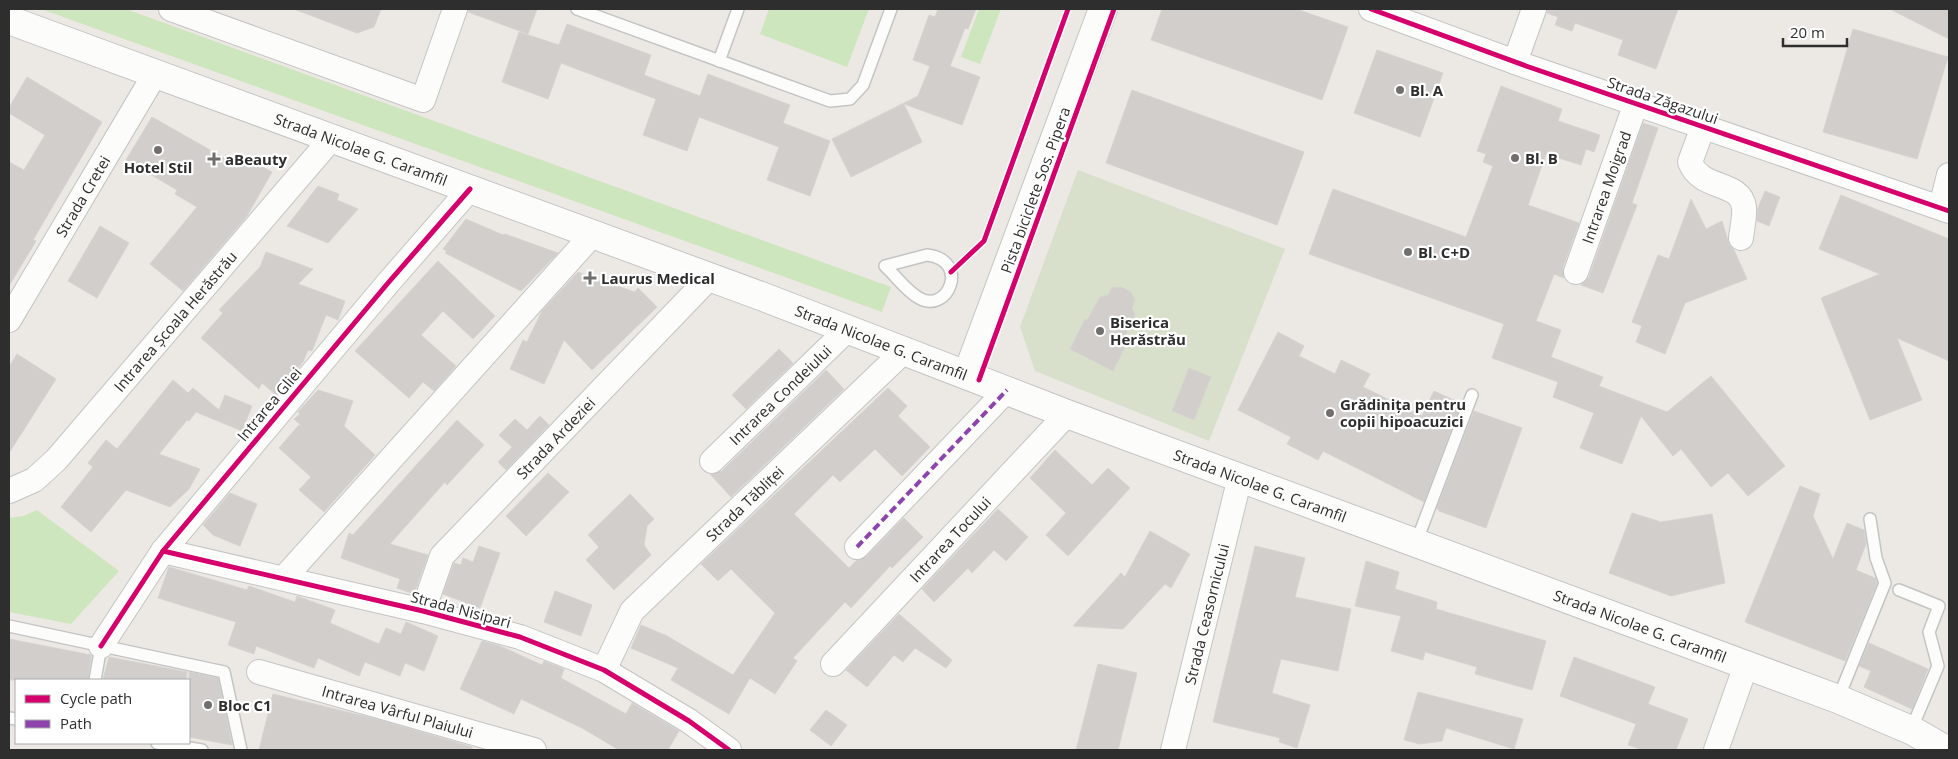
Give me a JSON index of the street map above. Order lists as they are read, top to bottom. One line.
{"streets":{"main road":["Strada Nicolae G. Caramfil"],"street":["Strada Zăgazului","Intrarea Moigrad","Strada Cretei","Intrarea Școala Herăstrău","Intrarea Condeiului","Intrarea Gliei","Strada Ardeziei","Strada Tăbliței","Intrarea Tocului","Strada Nisipari","Strada Ceasornicului","Intrarea Vârful Plaiului"],"cycle path":["Pista biciclete Sos. Pipera"]},"crossings":[["Strada Zăgazului","Intrarea Moigrad"],["Strada Nicolae G. Caramfil","Strada Cretei"],["Strada Nicolae G. Caramfil","Intrarea Școala Herăstrău"],["Strada Nicolae G. Caramfil","Intrarea Condeiului"],["Strada Nicolae G. Caramfil","Intrarea Gliei"],["Strada Nicolae G. Caramfil","Strada Ardeziei"],["Strada Nicolae G. Caramfil","Strada Tăbliței"],["Strada Nicolae G. Caramfil","Intrarea Tocului"],["Strada Nicolae G. Caramfil","Strada Ceasornicului"],["Intrarea Gliei","Strada Nisipari"],["Strada Ardeziei","Strada Nisipari"],["Strada Tăbliței","Strada Nisipari"]],"places":{"other":["Bl. A","Hotel Stil","Bl. B","Bl. C+D","Biserica Herăstrău","Grădinița pentru copii hipoacuzici","Bloc C1"],"health":["aBeauty","Laurus Medical"]},"legend":["Cycle path","Path"],"scale_bar":"20 m"}
